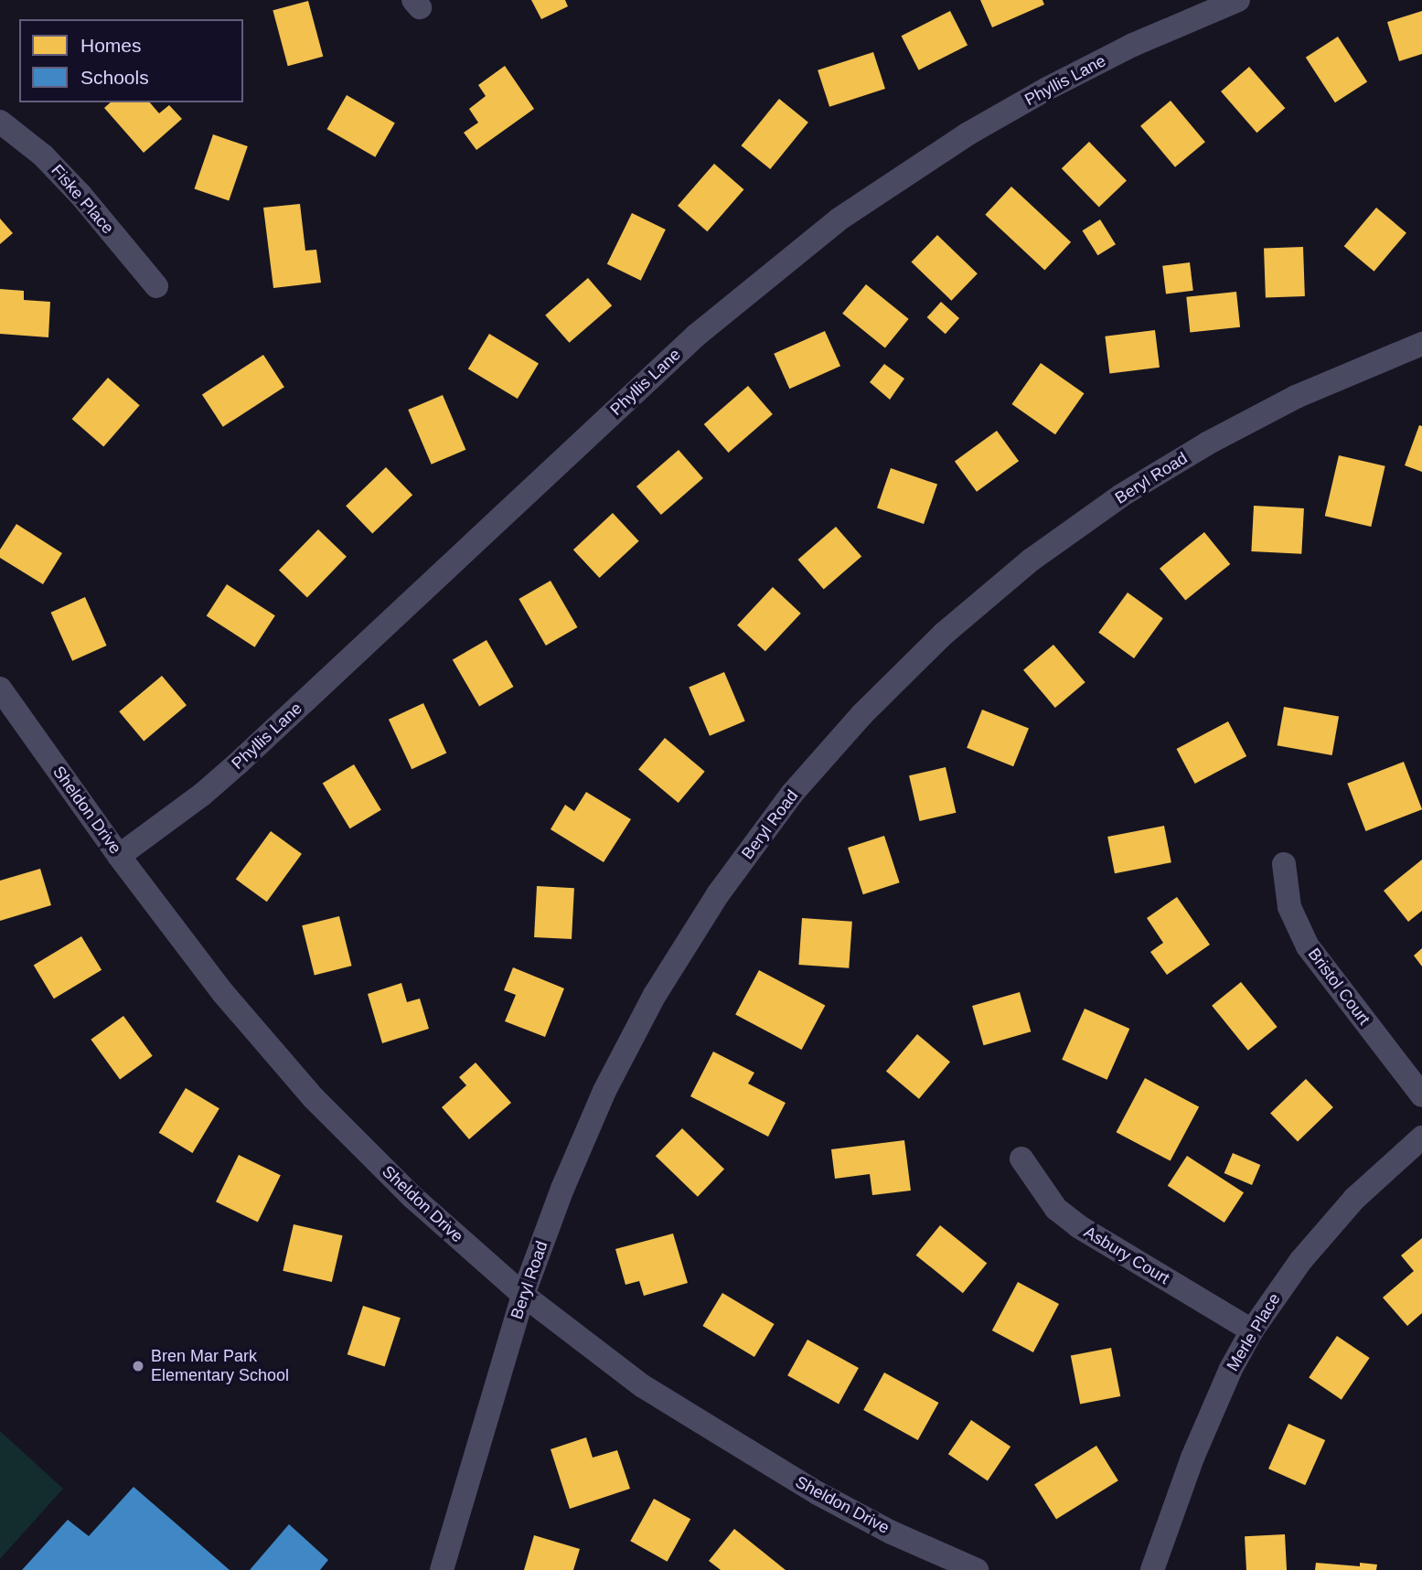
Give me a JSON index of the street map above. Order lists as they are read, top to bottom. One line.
{"streets":{"street":["Phyllis Lane","Fiske Place","Beryl Road","Sheldon Drive","Bristol Court","Asbury Court","Merle Place"]},"crossings":[["Phyllis Lane","Sheldon Drive"],["Beryl Road","Sheldon Drive"],["Asbury Court","Merle Place"]],"places":["Bren Mar Park Elementary School"],"legend":["Homes","Schools"]}
